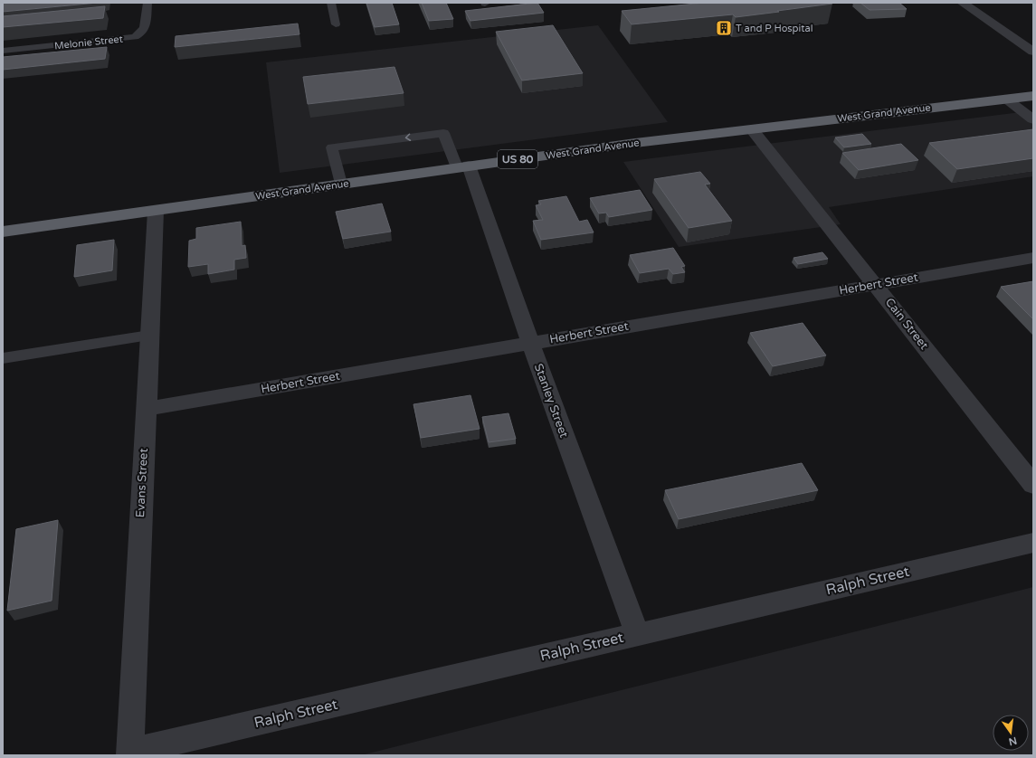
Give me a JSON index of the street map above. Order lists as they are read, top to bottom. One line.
{"streets":{"highway":["West Grand Avenue","US 80"],"street":["Herbert Street","Cain Street","Stanley Street","Evans Street","Ralph Street"],"lane":["Melonie Street"]},"crossings":[["West Grand Avenue","Cain Street"],["West Grand Avenue","Stanley Street"],["West Grand Avenue","Evans Street"],["Herbert Street","Cain Street"],["Herbert Street","Stanley Street"],["Herbert Street","Evans Street"],["Stanley Street","Ralph Street"],["Evans Street","Ralph Street"]],"places":{"building":["T and P Hospital"]},"north":"bottom"}
